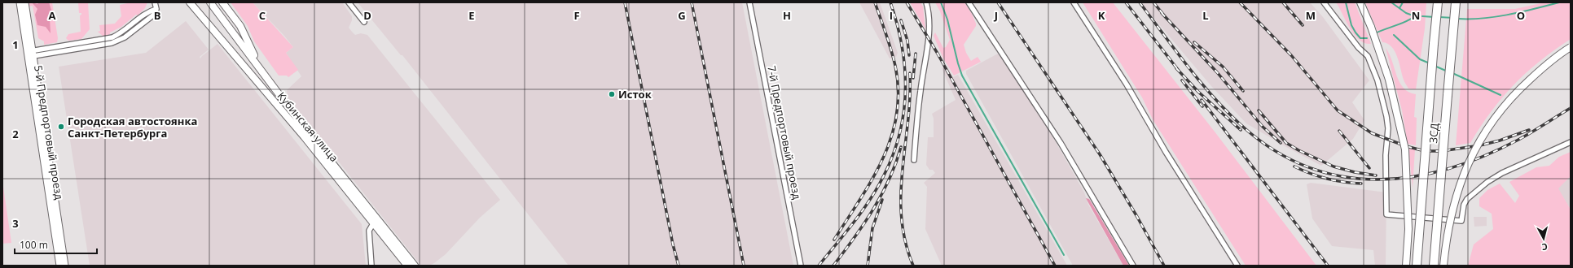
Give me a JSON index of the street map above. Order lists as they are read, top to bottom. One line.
{"streets":{"highway":["ЗСД"],"main road":["Кубинская улица"],"street":["5-й Предпортовый проезд","7-й Предпортовый проезд"]},"places":["Исток","Городская автостоянка Санкт-Петербурга"],"scale_bar":"100 m","north":"bottom","grid":{"columns":["A","B","C","D","E","F","G","H","I","J","K","L","M","N","O"],"rows":["1","2","3"]}}
